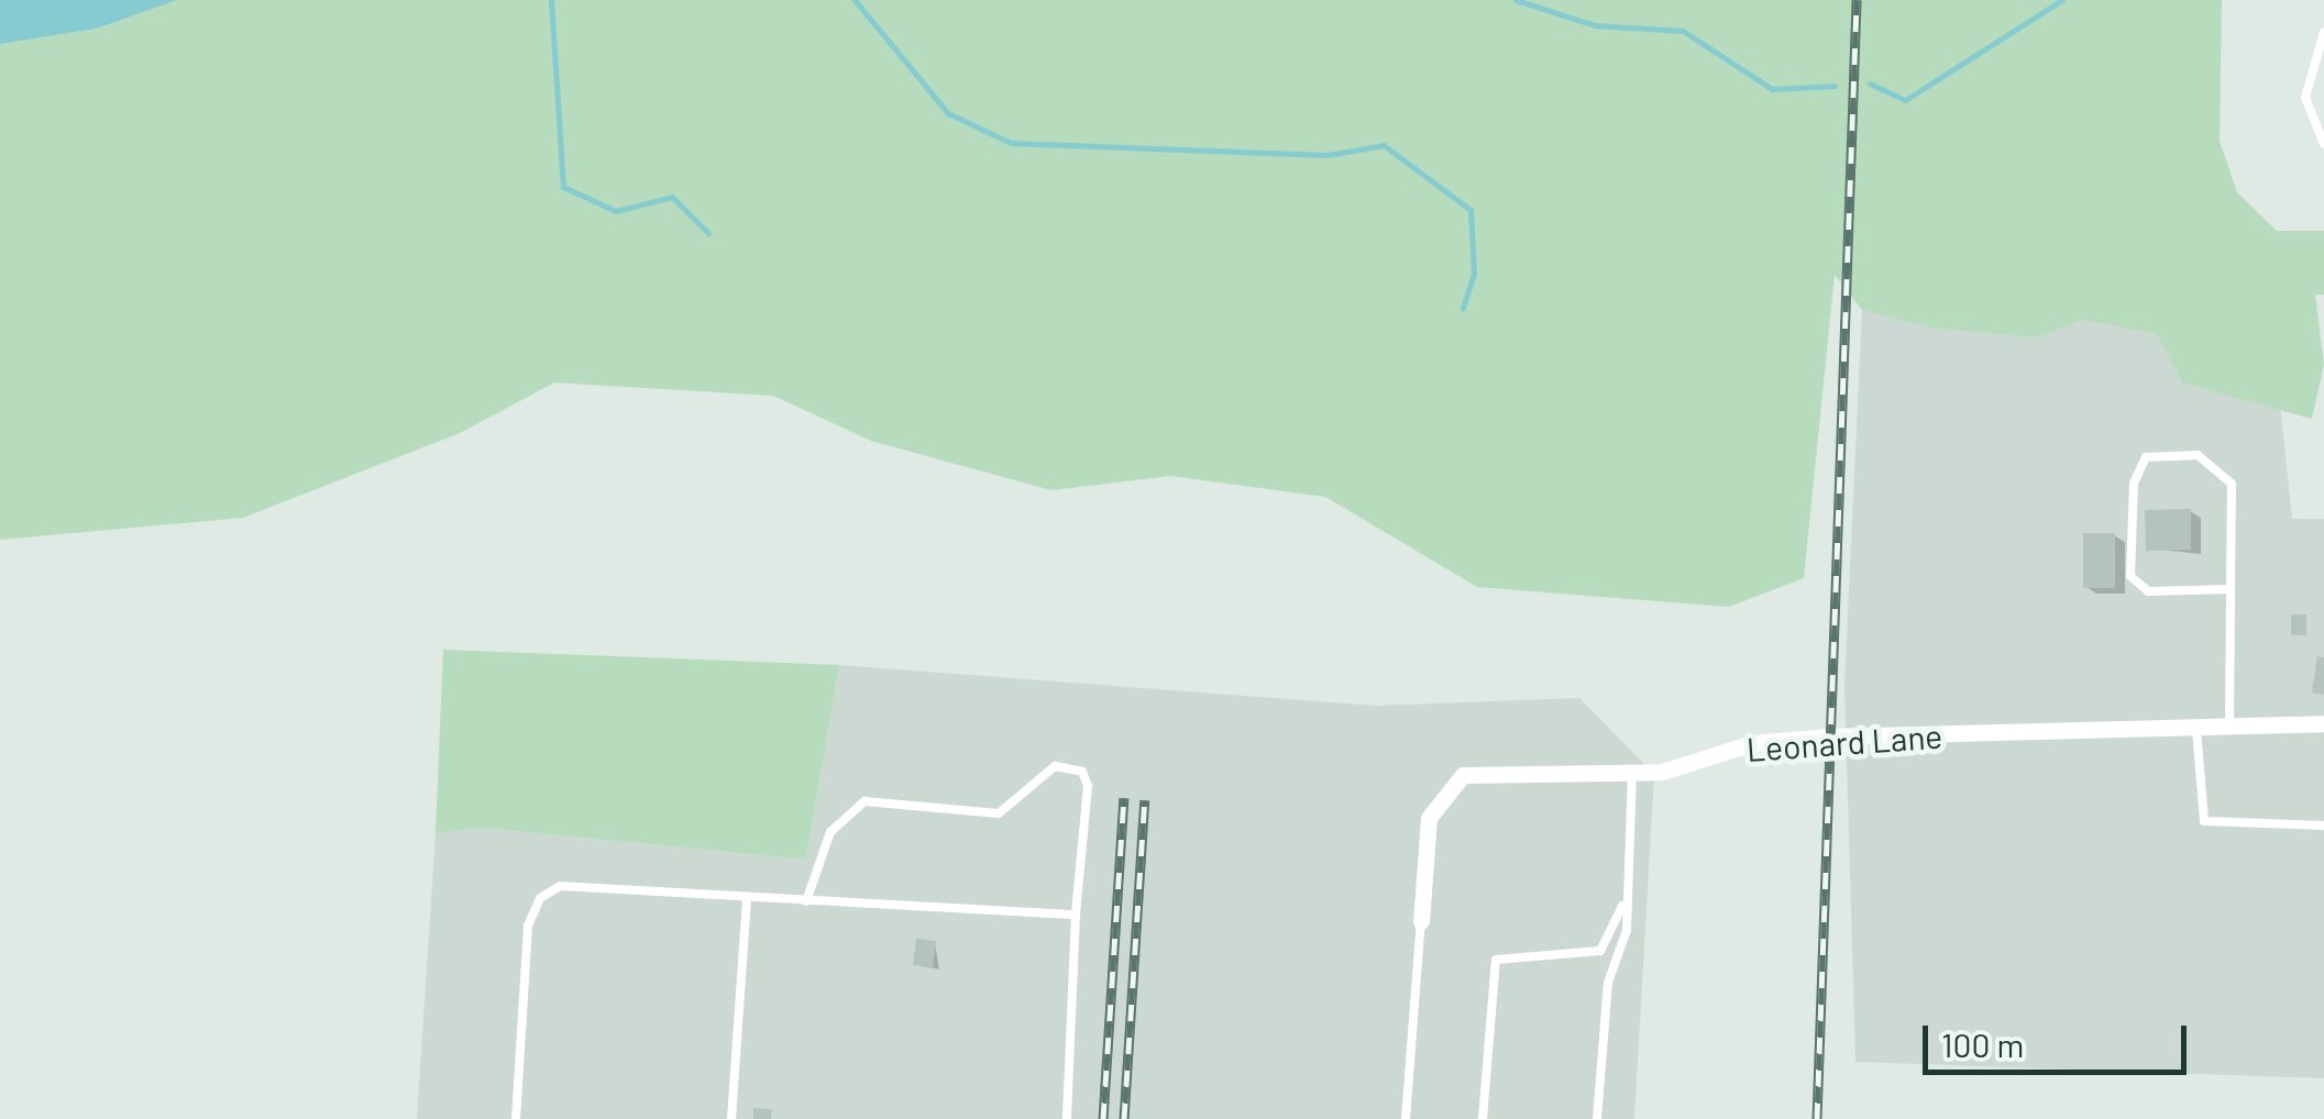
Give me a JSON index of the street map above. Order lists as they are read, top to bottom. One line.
{"streets":{"street":["Leonard Lane"]},"scale_bar":"100 m"}
